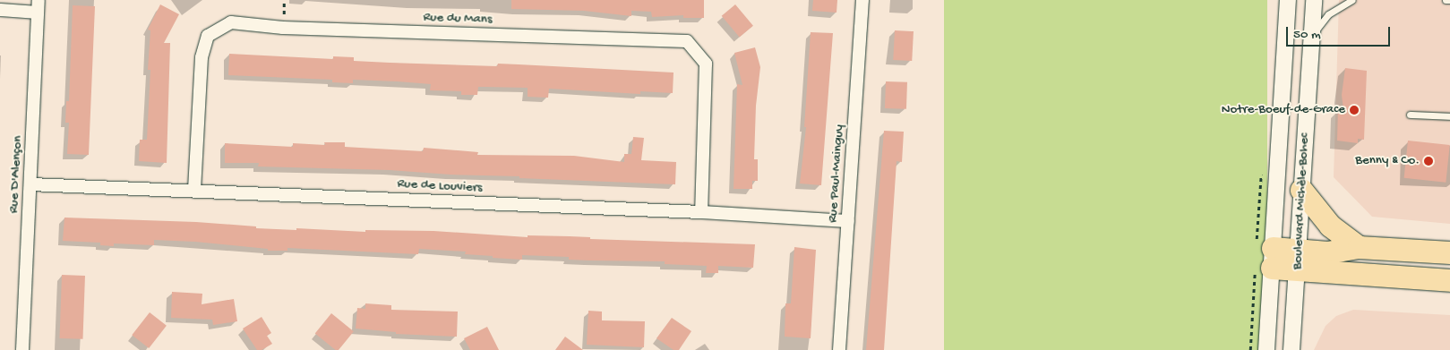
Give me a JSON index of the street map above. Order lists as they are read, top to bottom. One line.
{"streets":{"street":["Rue du Mans","Rue Paul-Mainguy","Rue D'Alençon","Rue de Louviers","Boulevard Michèle-Bohec"]},"crossings":[["Rue du Mans","Rue de Louviers"],["Rue Paul-Mainguy","Rue de Louviers"],["Rue D'Alençon","Rue de Louviers"]],"places":["Notre-Boeuf-de-Grace","Benny & Co."],"scale_bar":"50 m"}
